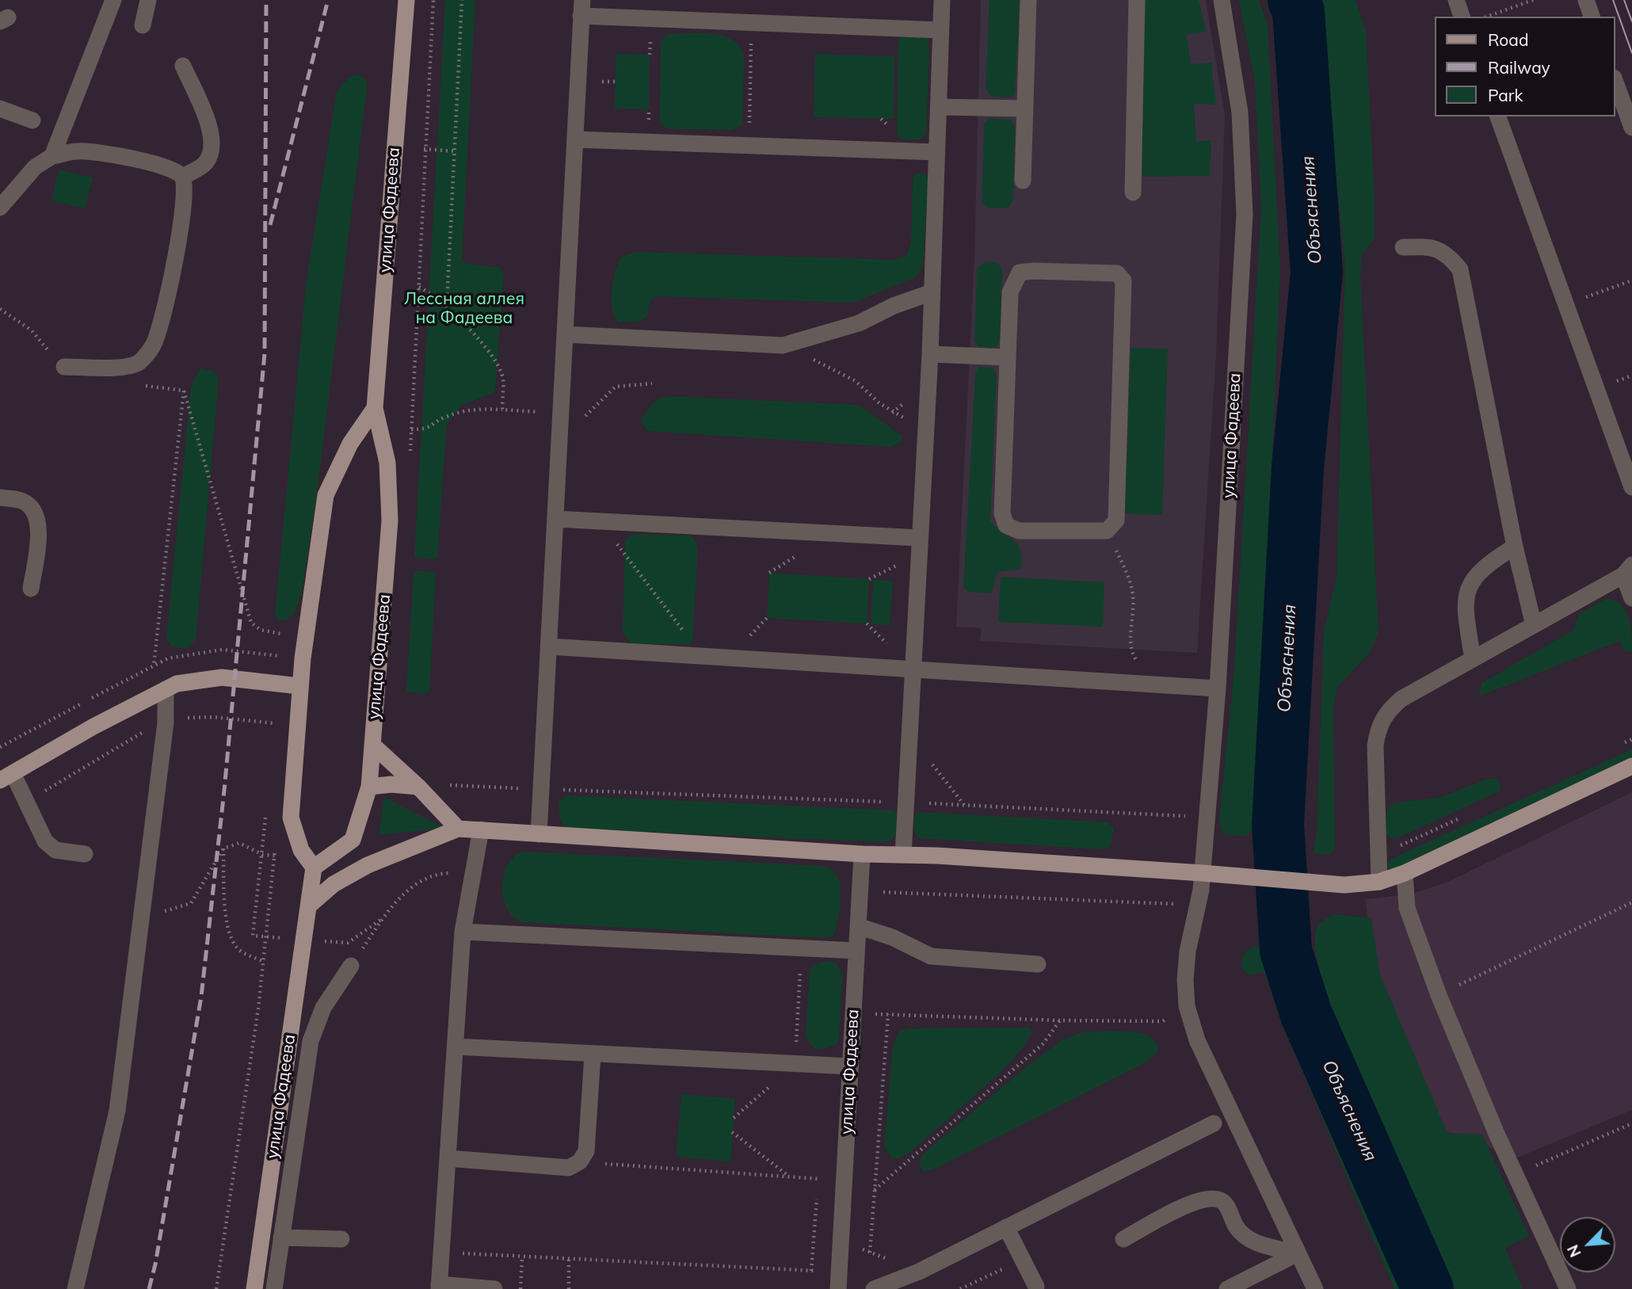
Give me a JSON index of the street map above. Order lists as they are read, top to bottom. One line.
{"streets":{"main road":["улица Фадеева"]},"water":["Объяснения"],"parks":["Лессная аллея на Фадеева"],"legend":["Road","Railway","Park"],"north":"bottom left"}
